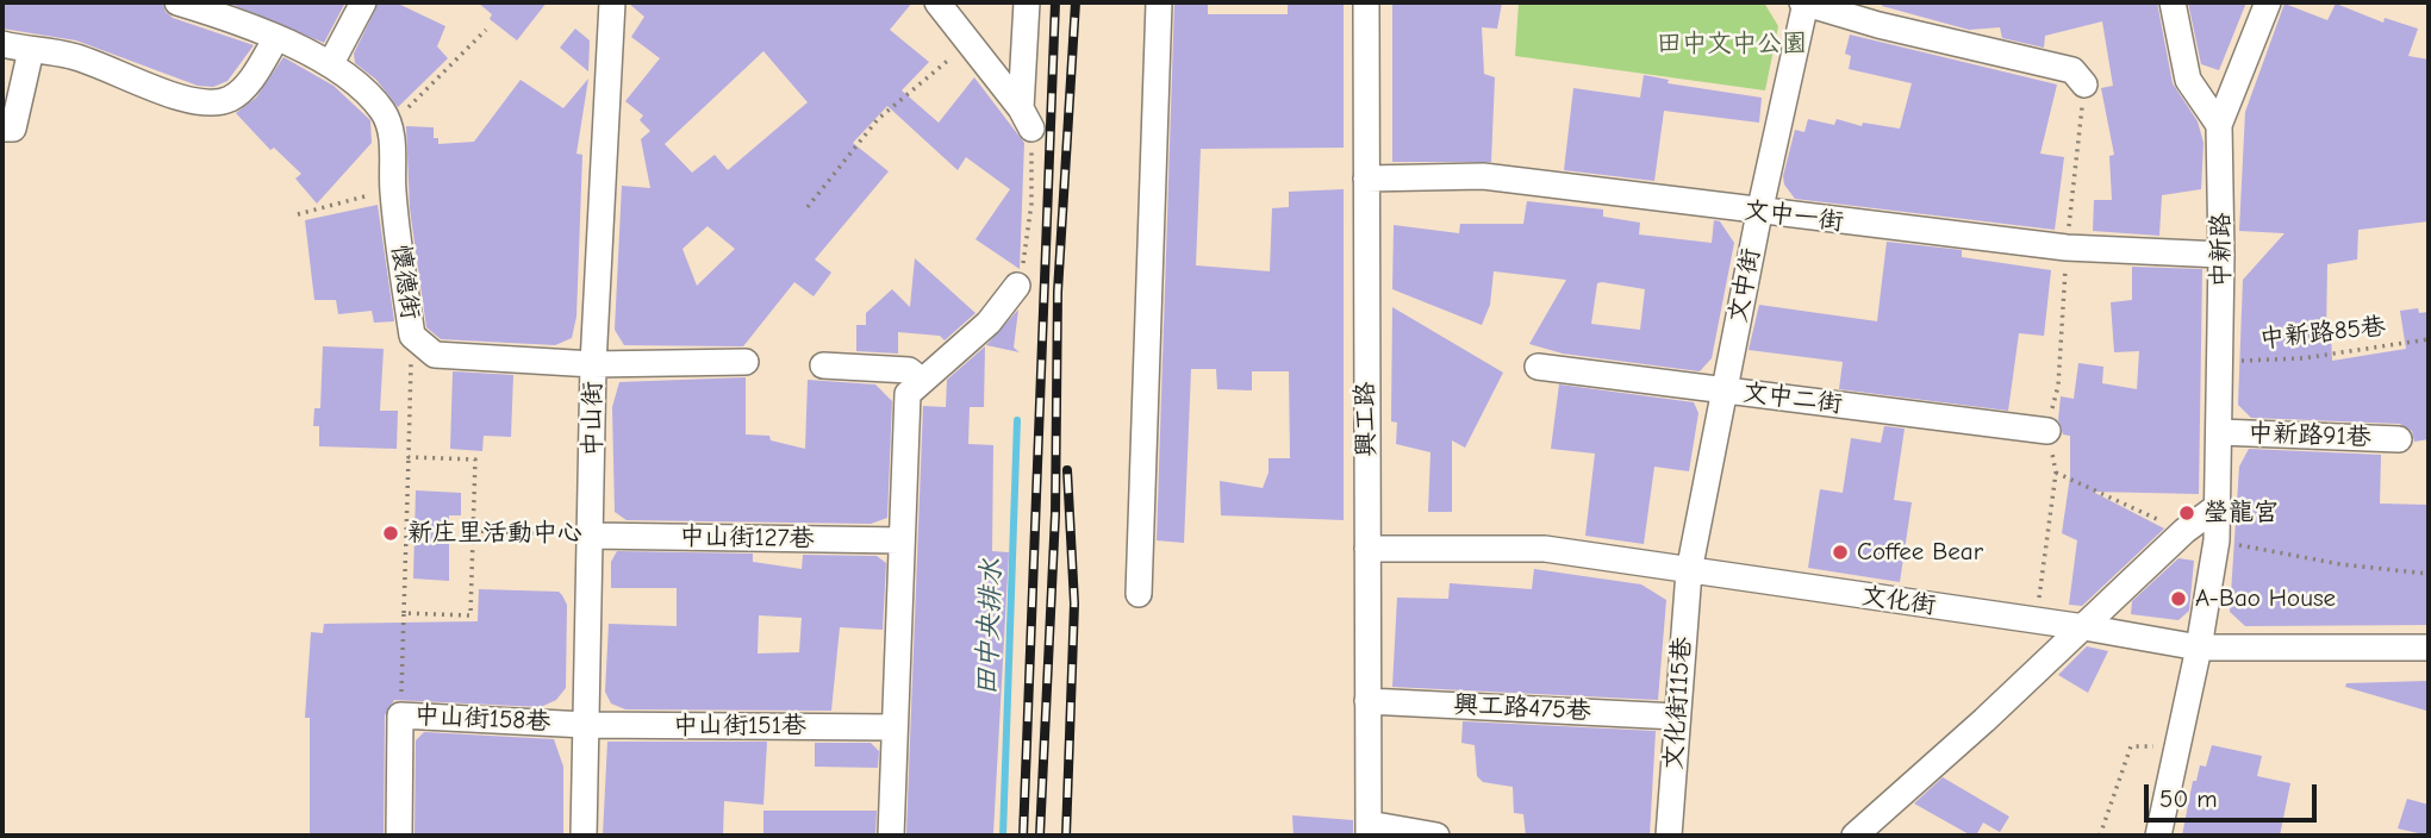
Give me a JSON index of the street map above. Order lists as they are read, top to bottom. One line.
{"streets":{"street":["文中一街","中新路","懷德街","文中街","文中二街","中山街","興工路","中新路91巷","中山街127巷","文化街","文化街115巷","興工路475巷","中山街158巷","中山街151巷"],"path":["中新路85巷"]},"crossings":[["文中一街","中新路"],["文中一街","文中街"],["文中一街","興工路"],["中新路","中新路85巷"],["中新路","中新路91巷"],["中新路","文化街"],["懷德街","中山街"],["文中街","文中二街"],["文中街","文化街"],["文中街","文化街115巷"],["中山街","中山街127巷"],["中山街","中山街158巷"],["中山街","中山街151巷"],["興工路","文化街"],["興工路","興工路475巷"],["文化街","文化街115巷"],["文化街115巷","興工路475巷"],["中山街158巷","中山街151巷"]],"water":["田中央排水"],"parks":["田中文中公園"],"places":["瑩龍宮","新庄里活動中心","Coffee Bear","A-Bao House"],"scale_bar":"50 m"}
